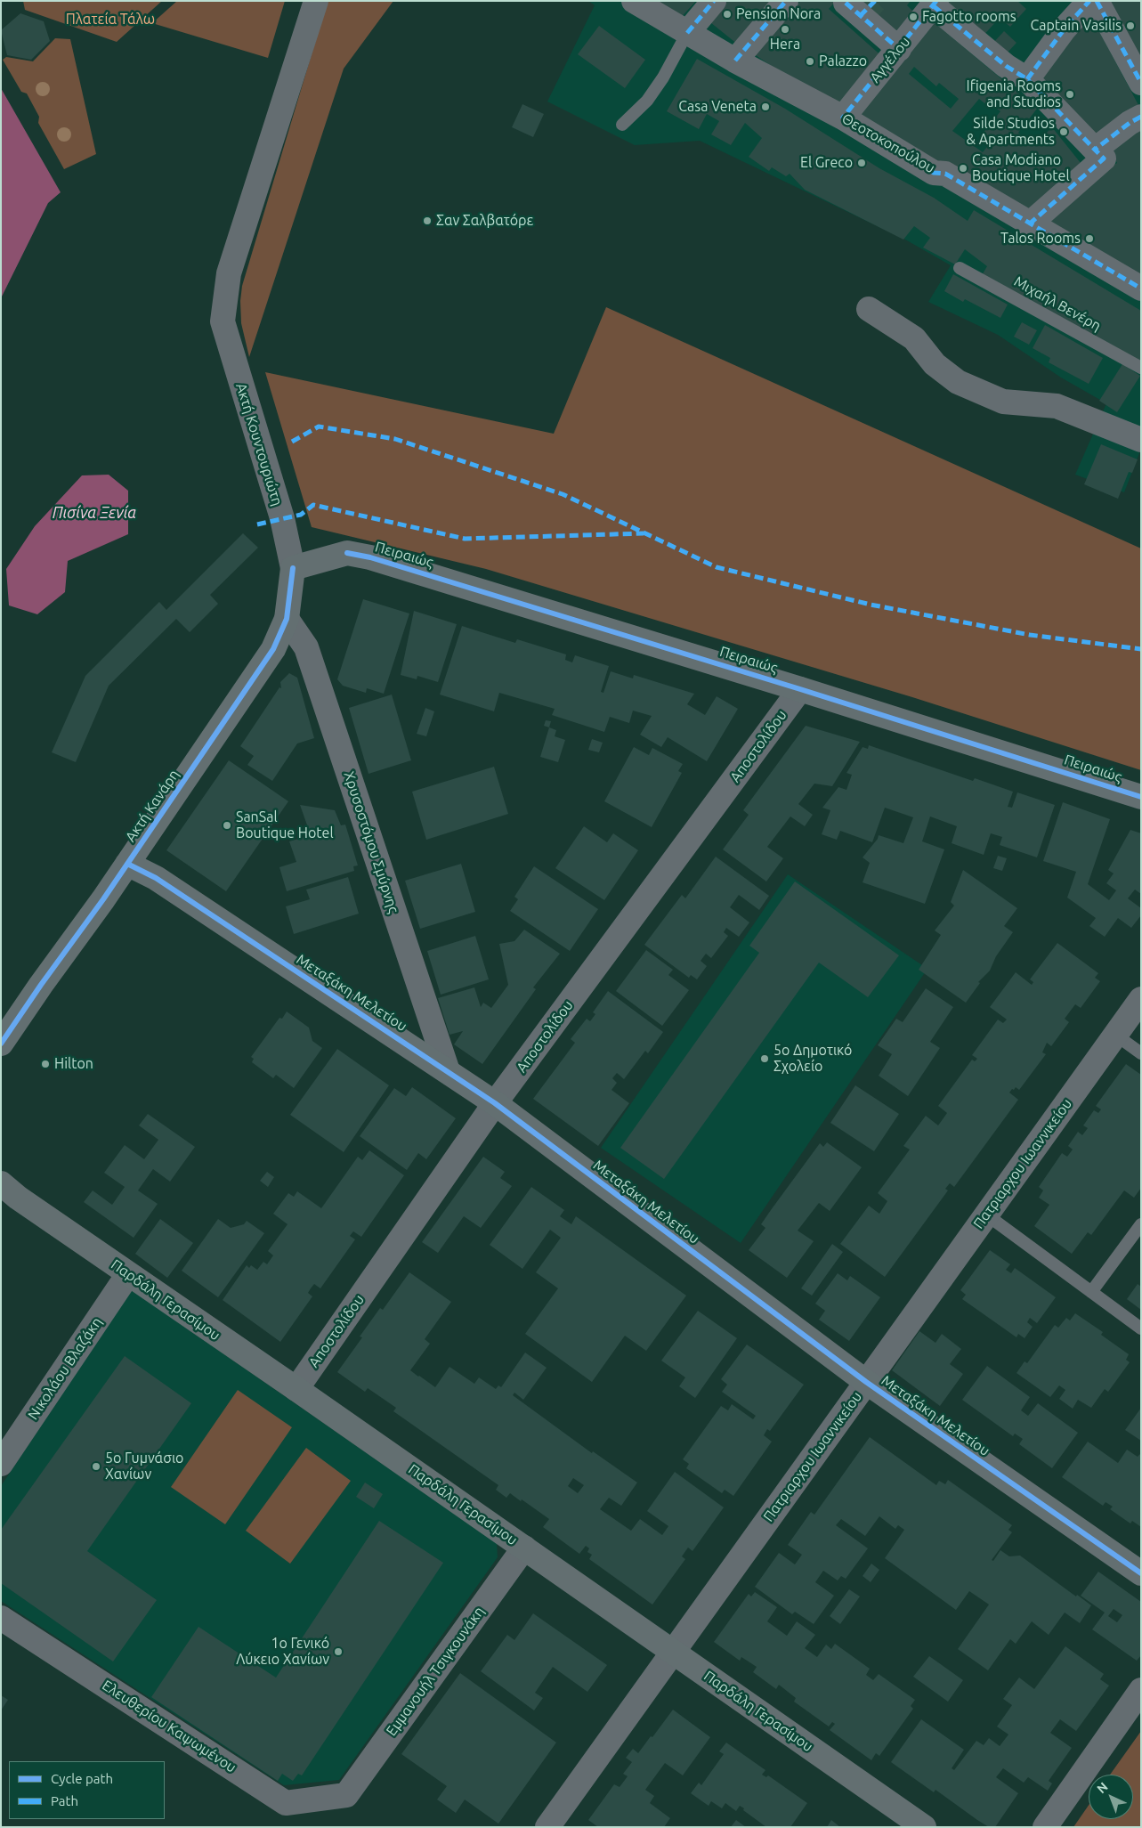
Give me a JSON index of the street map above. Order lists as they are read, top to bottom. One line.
{"streets":{"street":["Αγγέλου","Θεοτοκοπούλου","Ακτή Κουντουριώτη","Πειραιώς","Αποστολίδου","Ακτή Κανάρη","Χρυσοστόμου Σμύρνης","Μεταξάκη Μελετίου","Πατριαρχου Ιωαννικείου","Παρδάλη Γερασίμου","Νικολάου Βλαζάκη","Εμμανουήλ Τσιγκουνάκη","Ελευθερίου Καψωμένου"],"lane":["Μιχαήλ Βενέρη"]},"crossings":[["Αγγέλου","Θεοτοκοπούλου"],["Ακτή Κουντουριώτη","Πειραιώς"],["Ακτή Κουντουριώτη","Ακτή Κανάρη"],["Πειραιώς","Αποστολίδου"],["Πειραιώς","Ακτή Κανάρη"],["Αποστολίδου","Μεταξάκη Μελετίου"],["Αποστολίδου","Παρδάλη Γερασίμου"],["Ακτή Κανάρη","Χρυσοστόμου Σμύρνης"],["Ακτή Κανάρη","Μεταξάκη Μελετίου"],["Χρυσοστόμου Σμύρνης","Μεταξάκη Μελετίου"],["Μεταξάκη Μελετίου","Πατριαρχου Ιωαννικείου"],["Πατριαρχου Ιωαννικείου","Παρδάλη Γερασίμου"],["Παρδάλη Γερασίμου","Νικολάου Βλαζάκη"],["Παρδάλη Γερασίμου","Εμμανουήλ Τσιγκουνάκη"],["Εμμανουήλ Τσιγκουνάκη","Ελευθερίου Καψωμένου"]],"water":["Πισίνα Ξενία"],"parks":["Πλατεία Τάλω"],"places":["Pension Nora","Fagotto rooms","Captain Vasilis","Hera","Palazzo","Ifigenia Rooms and Studios","Casa Veneta","Silde Studios & Apartments","El Greco","Casa Modiano Boutique Hotel","Σαν Σαλβατόρε","Talos Rooms","SanSal Boutique Hotel","5ο Δημοτικό Σχολείο","Hilton","5ο Γυμνάσιο Χανίων","1ο Γενικό Λύκειο Χανίων"],"legend":["Cycle path","Path"],"north":"top left"}
